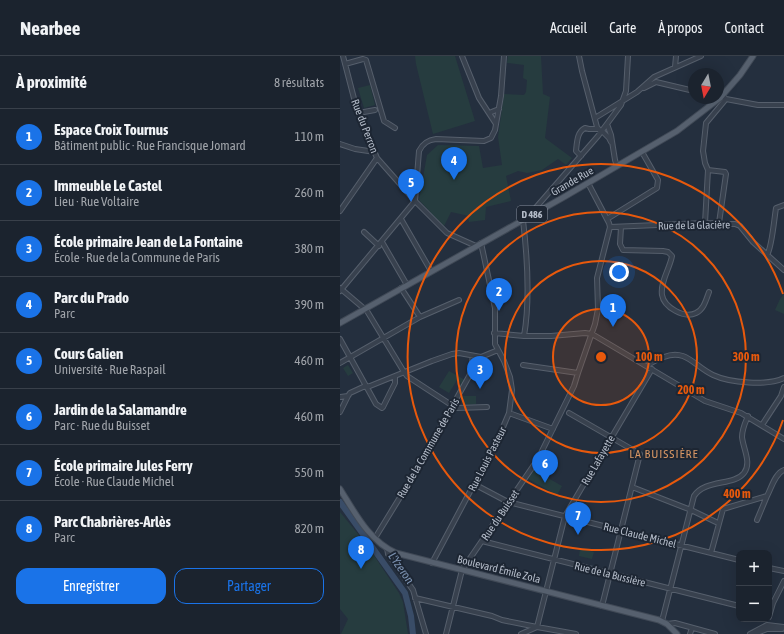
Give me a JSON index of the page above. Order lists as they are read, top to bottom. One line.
{"streets":{"main road":["Grande Rue","D 486","Boulevard Émile Zola"],"street":["Rue du Perron","Rue de la Glacière","Rue de la Commune de Paris","Rue Louis Pasteur","Rue Lafayette","Rue du Buisset","Rue Claude Michel","Rue de la Bussière"]},"crossings":[["Rue du Perron","Grande Rue"],["Rue du Perron","Rue Louis Pasteur"],["Grande Rue","Rue Louis Pasteur"],["Rue de la Glacière","Rue du Buisset"],["Rue de la Commune de Paris","Boulevard Émile Zola"],["Rue Louis Pasteur","Rue Claude Michel"],["Rue Louis Pasteur","Boulevard Émile Zola"],["Rue Lafayette","Rue Claude Michel"],["Rue Lafayette","Boulevard Émile Zola"],["Rue Lafayette","Rue de la Bussière"],["Rue du Buisset","Rue Claude Michel"],["Rue du Buisset","Boulevard Émile Zola"],["Rue du Buisset","Rue de la Bussière"]],"districts":["LA BUISSIÈRE"],"water":["L'Yzeron"],"north":"bottom","page":{"header":"Nearbee","nav":["Accueil","Carte","À propos","Contact"],"heading":["À proximité","8 résultats"],"list":[{"mark":"1","name":"Espace Croix Tournus","note":"Bâtiment public · Rue Francisque Jomard","value":"110 m"},{"mark":"2","name":"Immeuble Le Castel","note":"Lieu · Rue Voltaire","value":"260 m"},{"mark":"3","name":"École primaire Jean de La Fontaine","note":"École · Rue de la Commune de Paris","value":"380 m"},{"mark":"4","name":"Parc du Prado","note":"Parc","value":"390 m"},{"mark":"5","name":"Cours Galien","note":"Université · Rue Raspail","value":"460 m"},{"mark":"6","name":"Jardin de la Salamandre","note":"Parc · Rue du Buisset","value":"460 m"},{"mark":"7","name":"École primaire Jules Ferry","note":"École · Rue Claude Michel","value":"550 m"},{"mark":"8","name":"Parc Chabrières-Arlès","note":"Parc","value":"820 m"}],"pins":["4","5","2","1","3","6","7","8"],"map_buttons":["+","−"],"buttons":["Enregistrer","Partager"]},"rings":["100 m","300 m","200 m","400 m"]}
